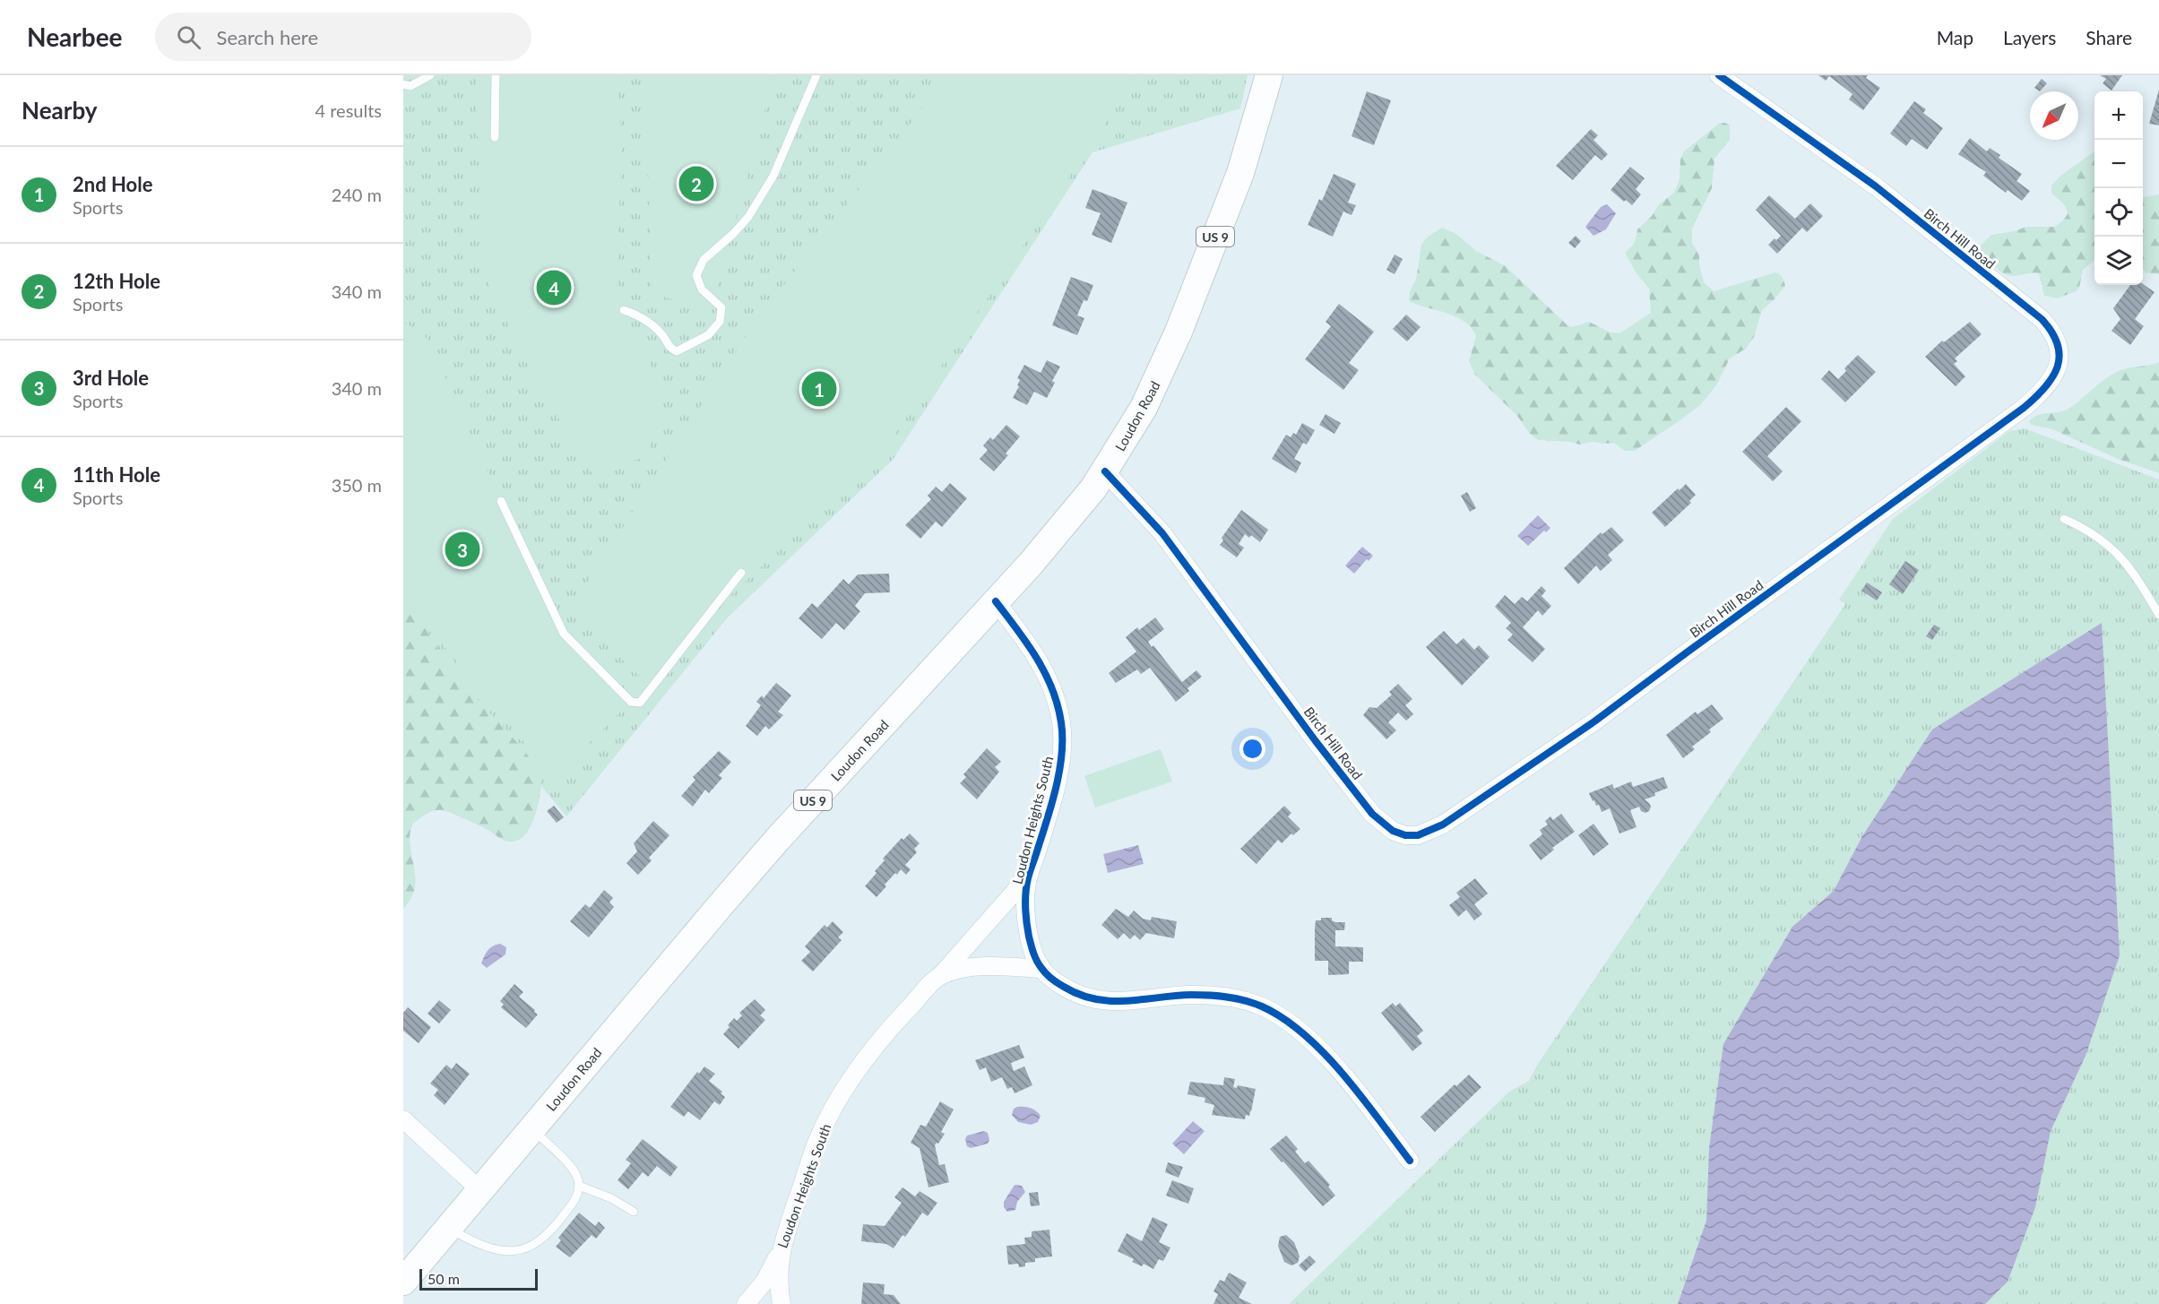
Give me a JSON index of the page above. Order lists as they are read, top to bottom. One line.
{"streets":{"main road":["US 9","Loudon Road"],"street":["Birch Hill Road","Loudon Heights South"]},"crossings":[["US 9","Loudon Road"],["Birch Hill Road","Loudon Road"],["Loudon Road","Loudon Heights South"]],"scale_bar":"50 m","north":"bottom left","page":{"header":"Nearbee","search":"Search here","nav":["Map","Layers","Share"],"heading":["Nearby","4 results"],"map_buttons":["+","−"],"list":[{"mark":"1","name":"2nd Hole","note":"Sports","value":"240 m"},{"mark":"2","name":"12th Hole","note":"Sports","value":"340 m"},{"mark":"3","name":"3rd Hole","note":"Sports","value":"340 m"},{"mark":"4","name":"11th Hole","note":"Sports","value":"350 m"}],"pins":["2","4","1","3"],"scale":"50 m"}}
